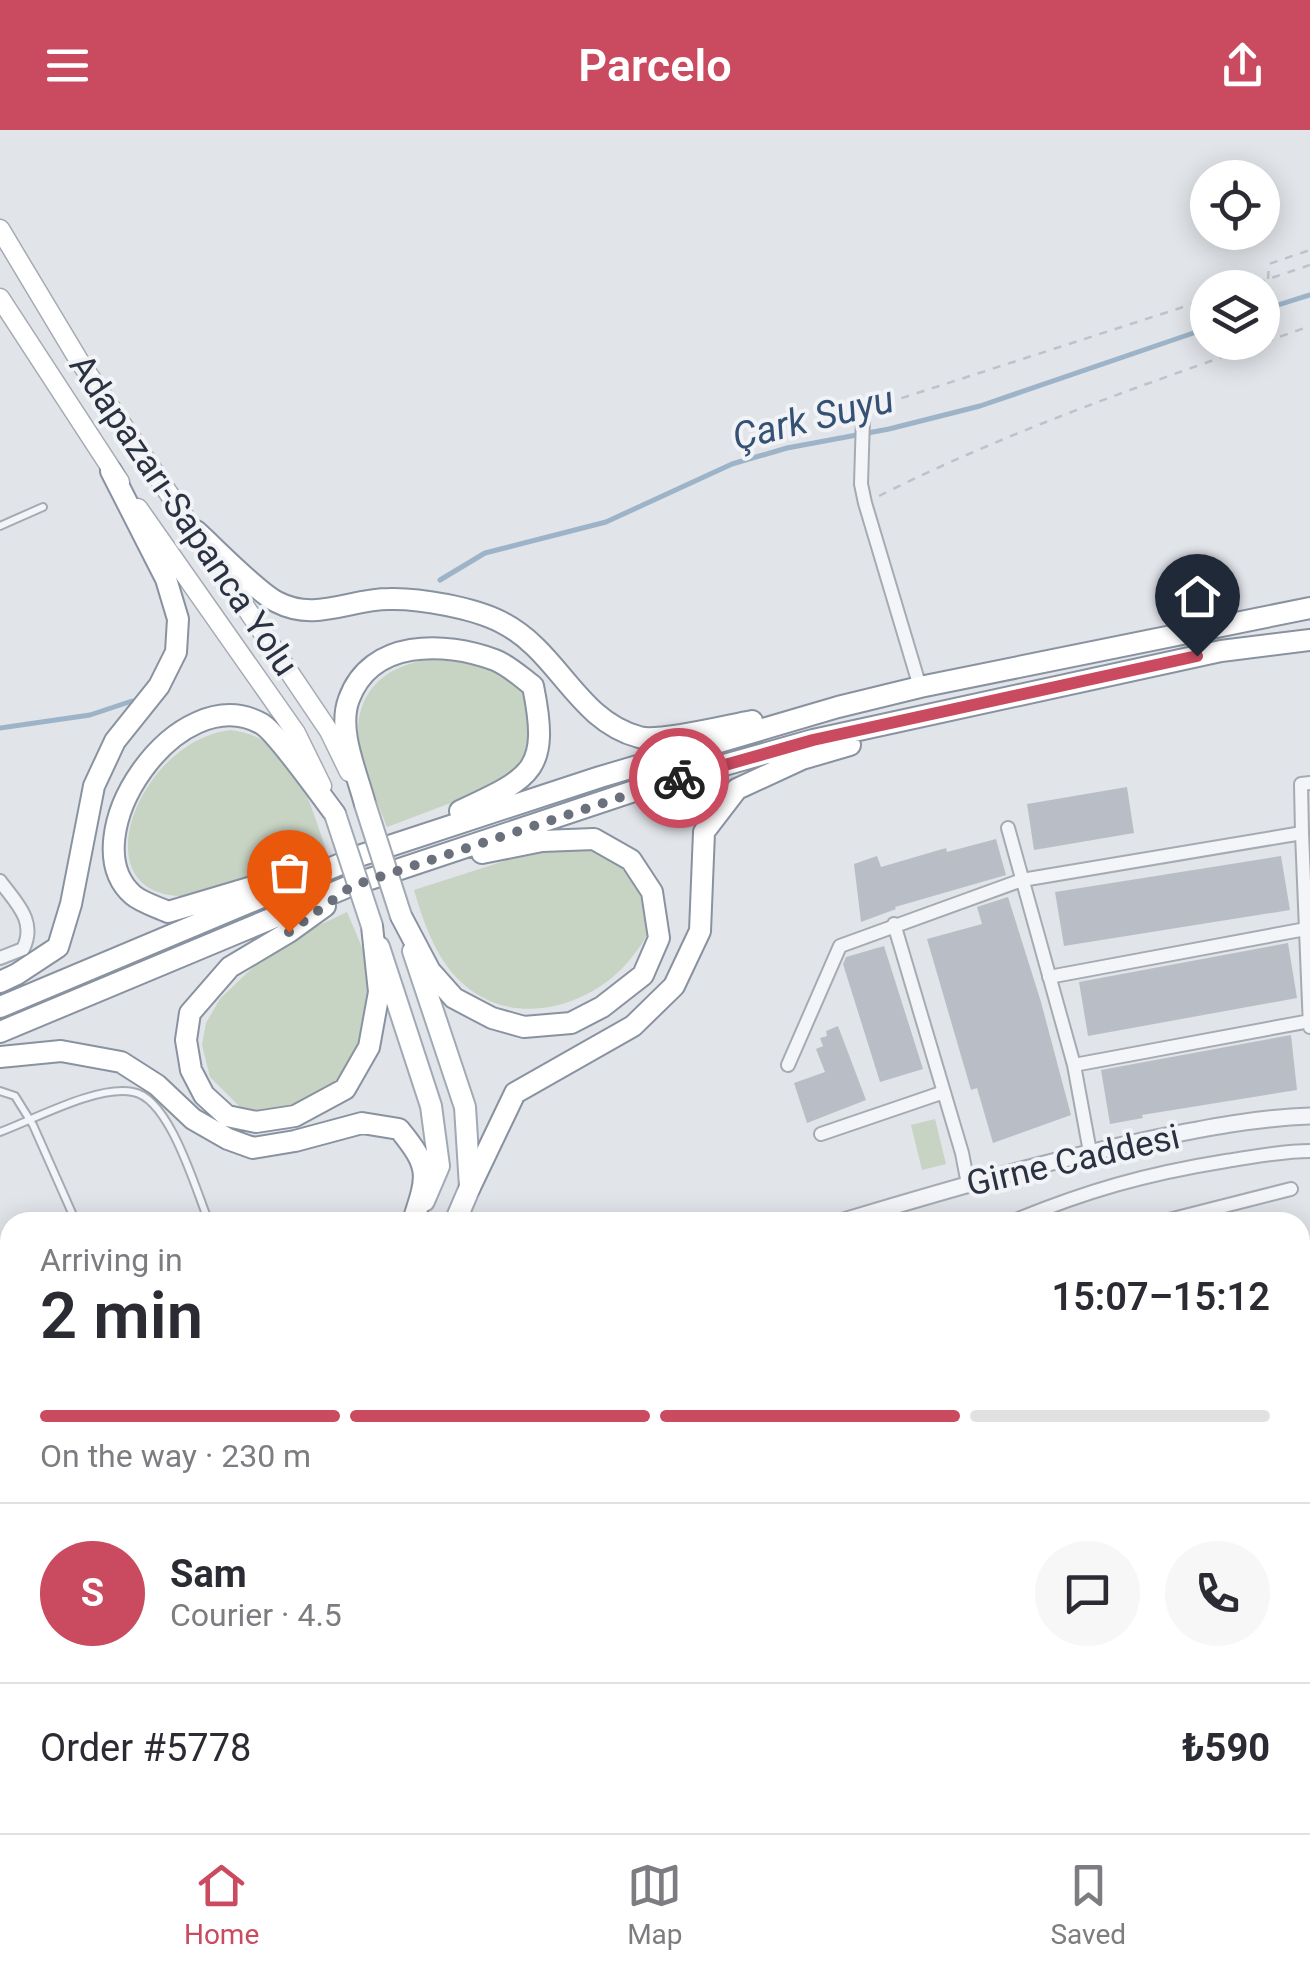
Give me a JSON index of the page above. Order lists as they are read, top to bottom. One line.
{"streets":{"main road":["Adapazarı-Sapanca Yolu"],"street":["Girne Caddesi"]},"water":["Çark Suyu"],"page":{"header":"Parcelo","heading":["2 min","Arriving in","15:07–15:12"],"panel":["Sam","Courier · 4.5","Order #5778","₺590"],"bar":"On the way · 230 m","round":"S","tabs":["Home","Map","Saved"]}}
